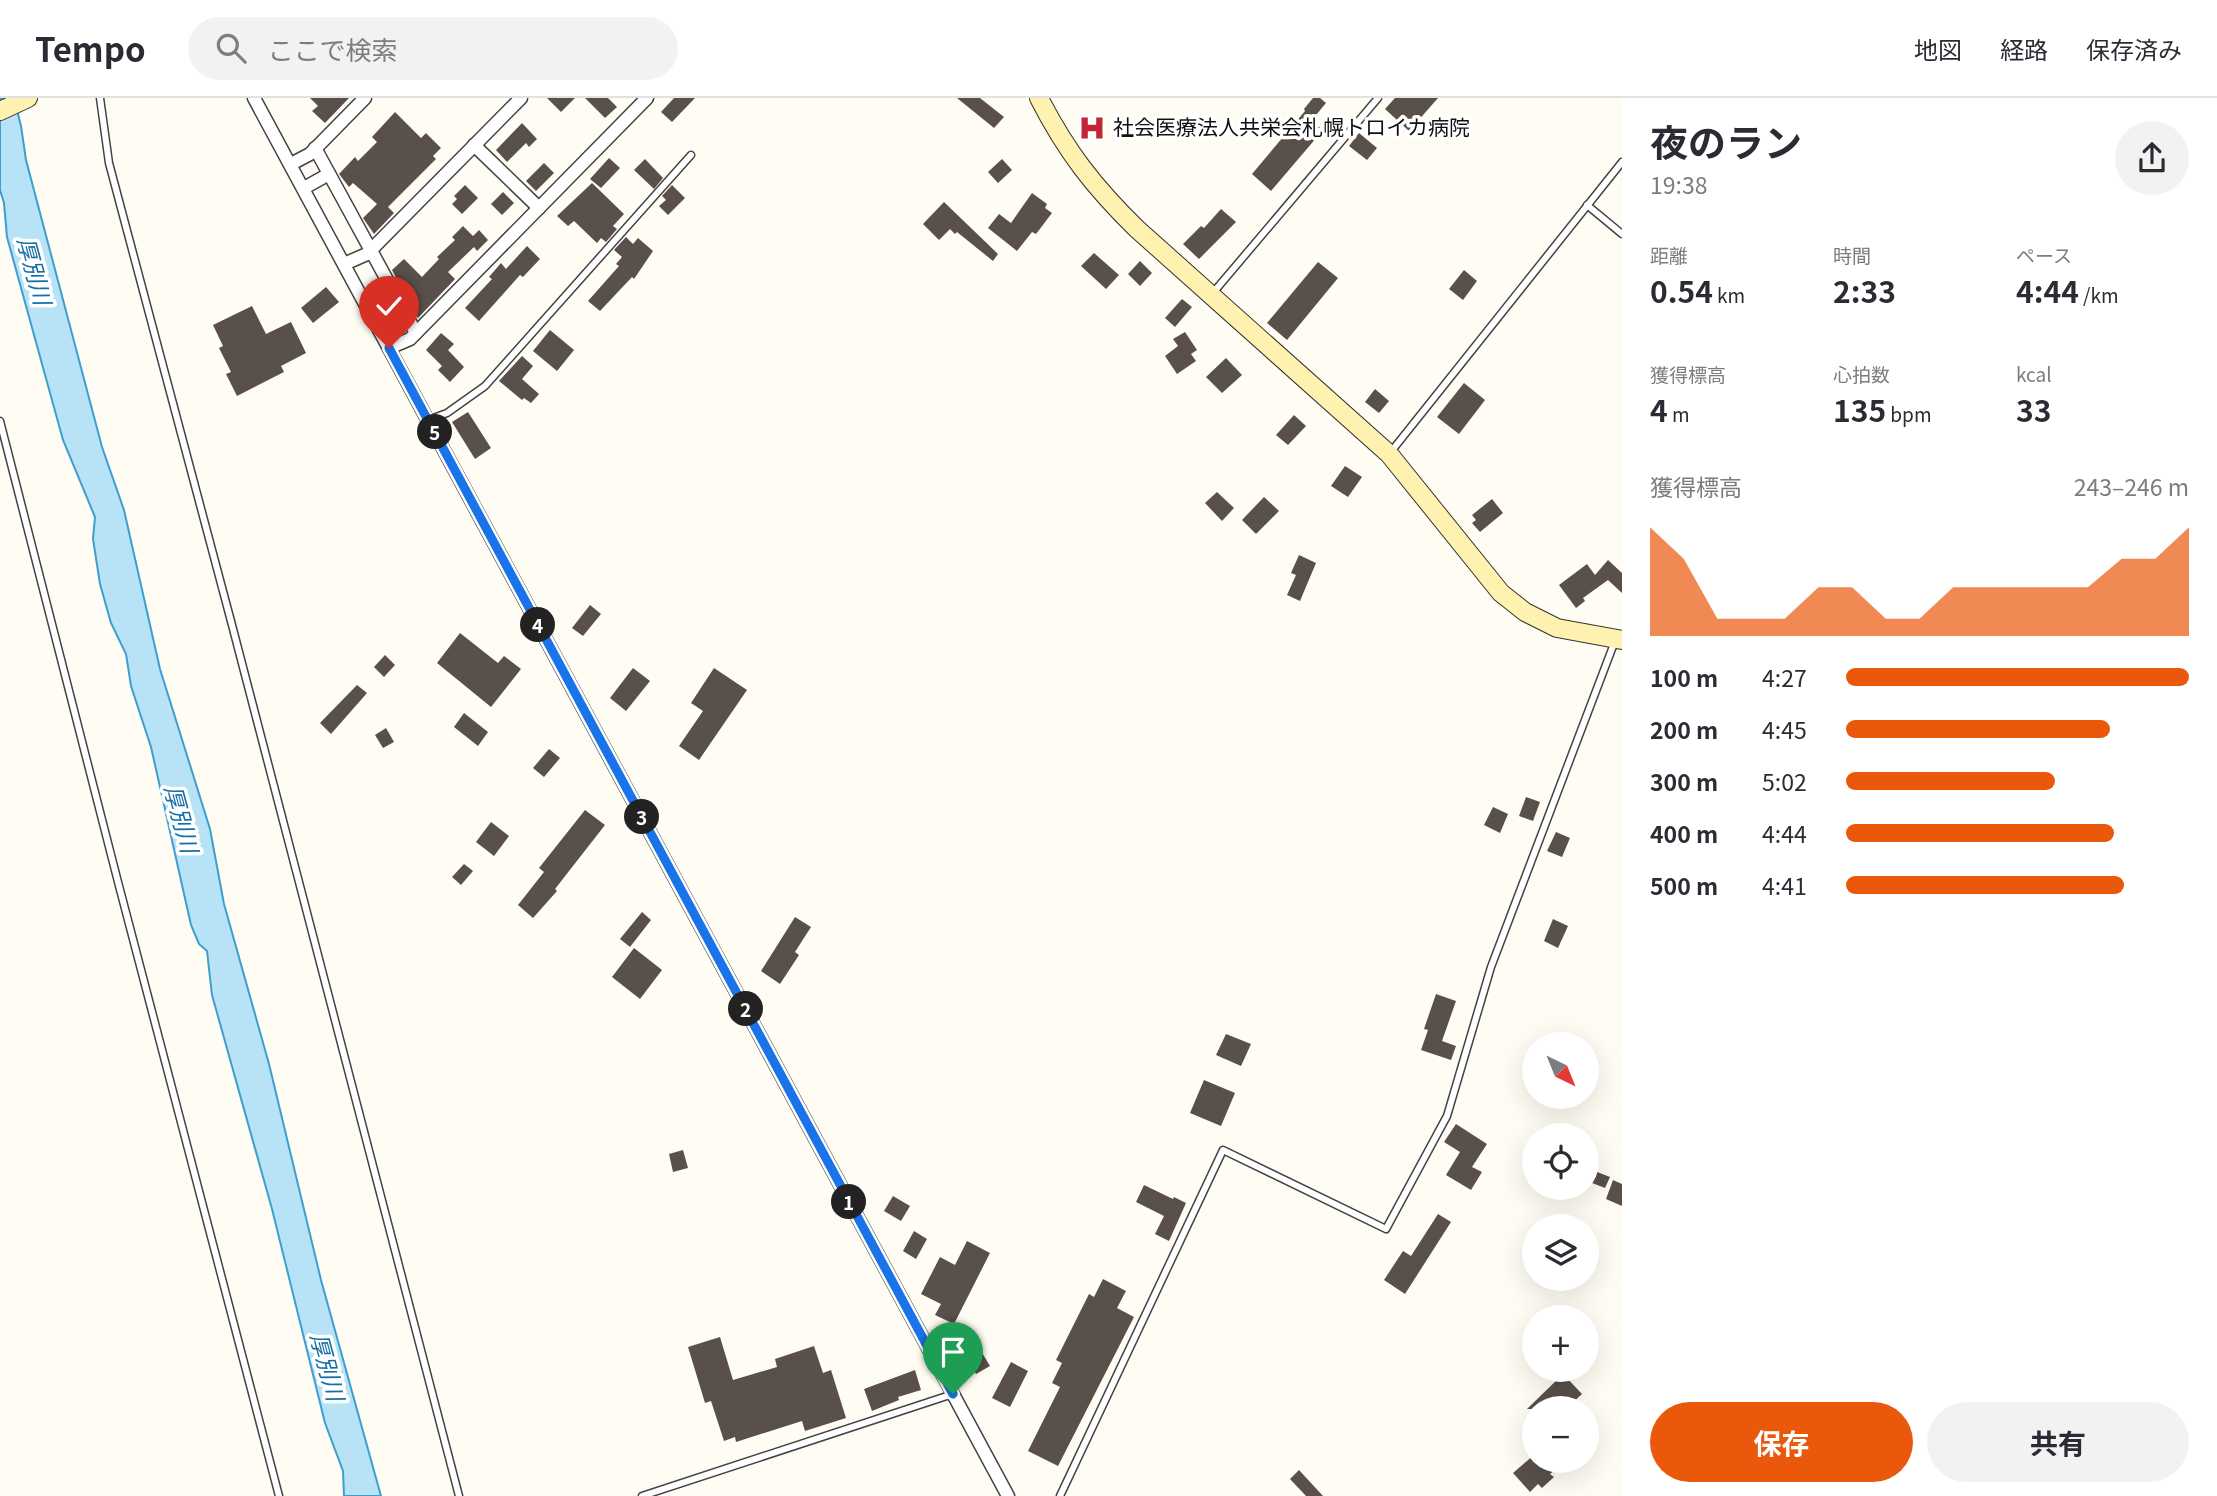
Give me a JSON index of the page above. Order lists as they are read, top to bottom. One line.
{"water":["厚別川"],"places":{"hospital":["社会医療法人共栄会札幌トロイカ病院"]},"north":"bottom right","page":{"header":"Tempo","search":"ここで検索","nav":["地図","経路","保存済み"],"heading":["夜のラン","19:38"],"stats":[["距離","0.54 km"],["時間","2:33"],["ペース","4:44 /km"],["獲得標高","4 m"],["心拍数","135 bpm"],["kcal","33"]],"pins":["5","4","3","2","1"],"chart":["獲得標高","243–246 m"],"list":[{"name":"100 m","note":"4:27"},{"name":"200 m","note":"4:45"},{"name":"300 m","note":"5:02"},{"name":"400 m","note":"4:44"},{"name":"500 m","note":"4:41"}],"map_buttons":["+","−"],"buttons":["保存","共有"]}}
